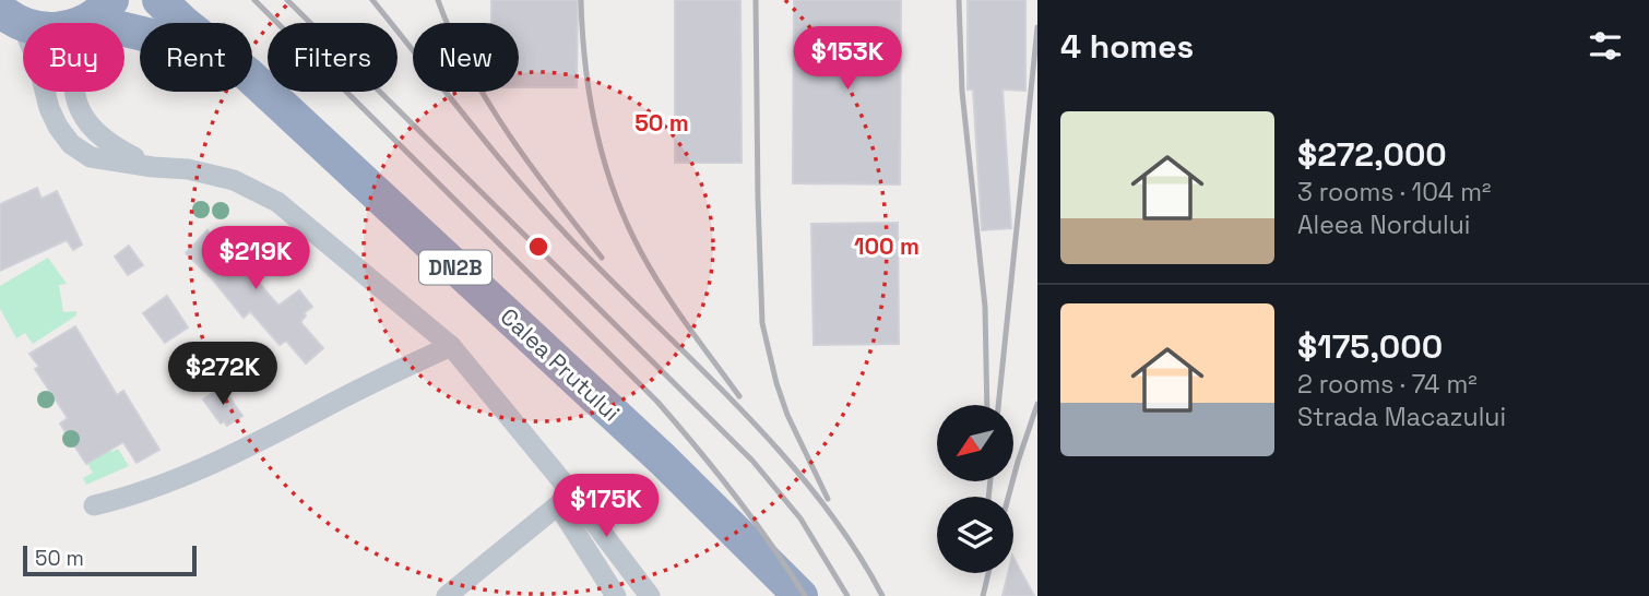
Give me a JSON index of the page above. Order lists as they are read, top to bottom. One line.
{"streets":{"highway":["DN2B","Calea Prutului"]},"crossings":[["DN2B","Calea Prutului"]],"scale_bar":"50 m","north":"bottom left","page":{"heading":"4 homes","chip":["Buy","Rent","Filters","New"],"price":["$153K","$219K","$272K","$175K"],"list":[{"name":"$272,000","note":"3 rooms · 104 m² · Aleea Nordului"},{"name":"$175,000","note":"2 rooms · 74 m² · Strada Macazului"}],"scale":"50 m"},"rings":["50 m","100 m"]}
